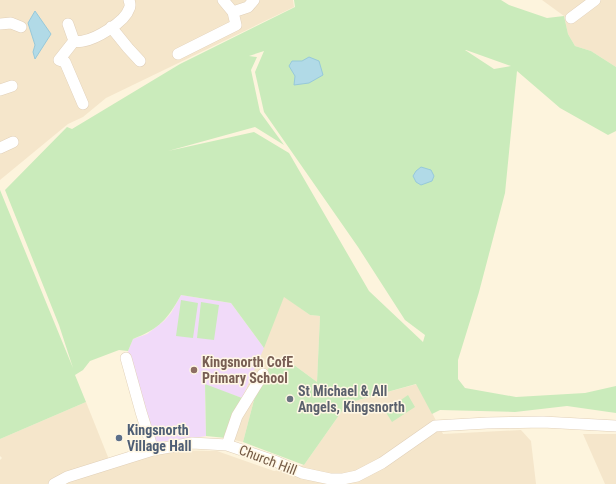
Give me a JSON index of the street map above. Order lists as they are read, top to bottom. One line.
{"streets":{"street":["Church Hill"]},"places":["Kingsnorth CofE Primary School","St Michael & All Angels, Kingsnorth","Kingsnorth Village Hall"]}
